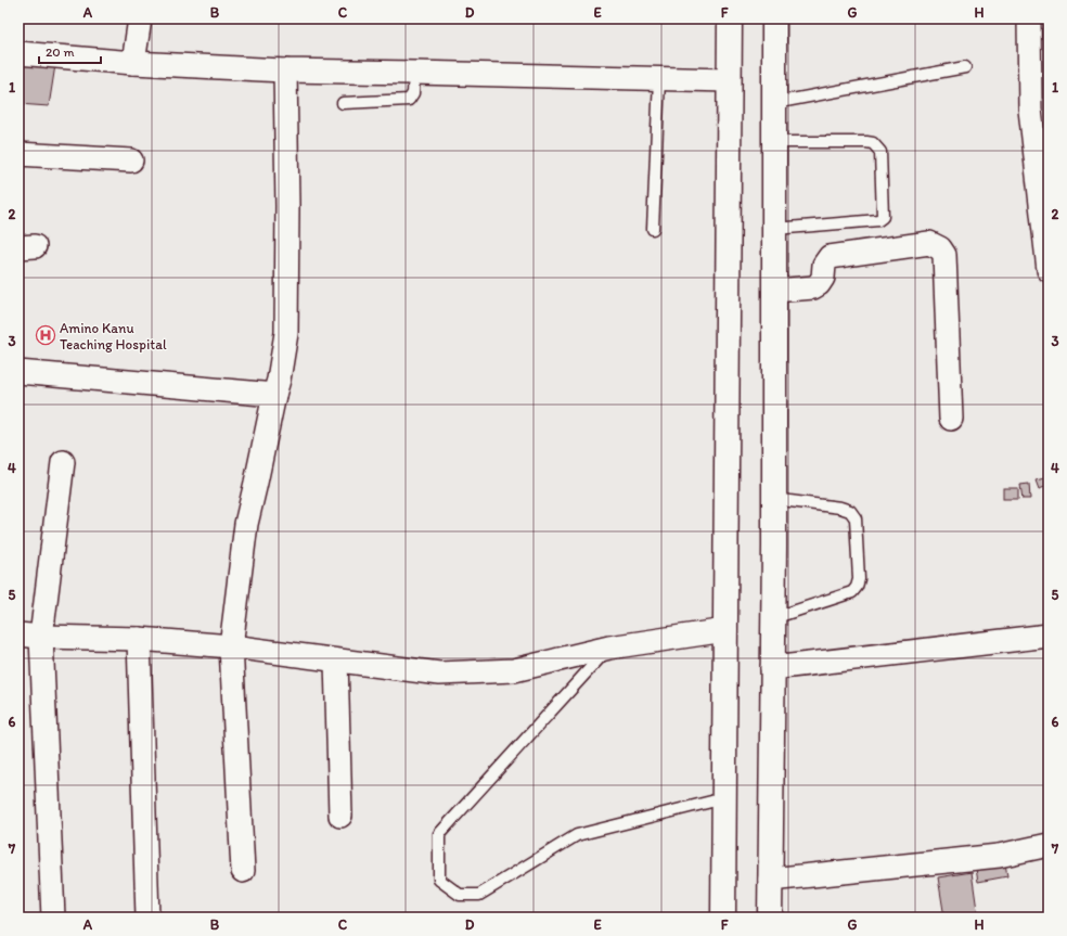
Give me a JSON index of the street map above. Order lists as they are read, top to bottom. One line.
{"places":{"hospital":["Amino Kanu Teaching Hospital"]},"scale_bar":"20 m","grid":{"columns":["A","B","C","D","E","F","G","H"],"rows":["1","2","3","4","5","6","7"]}}
